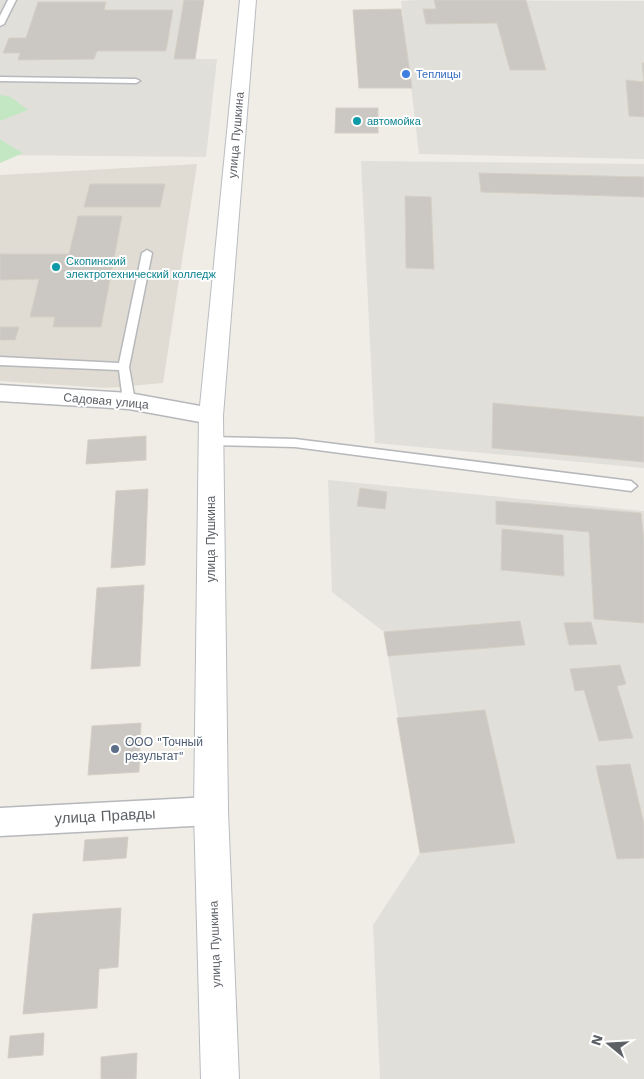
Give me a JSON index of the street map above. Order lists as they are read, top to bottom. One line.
{"streets":{"main road":["улица Пушкина"],"street":["Садовая улица","улица Правды"]},"crossings":[["улица Пушкина","Садовая улица"],["улица Пушкина","улица Правды"]],"places":["Теплицы","автомойка","Скопинский электротехнический колледж","ООО \"Точный результат\""],"north":"left"}
